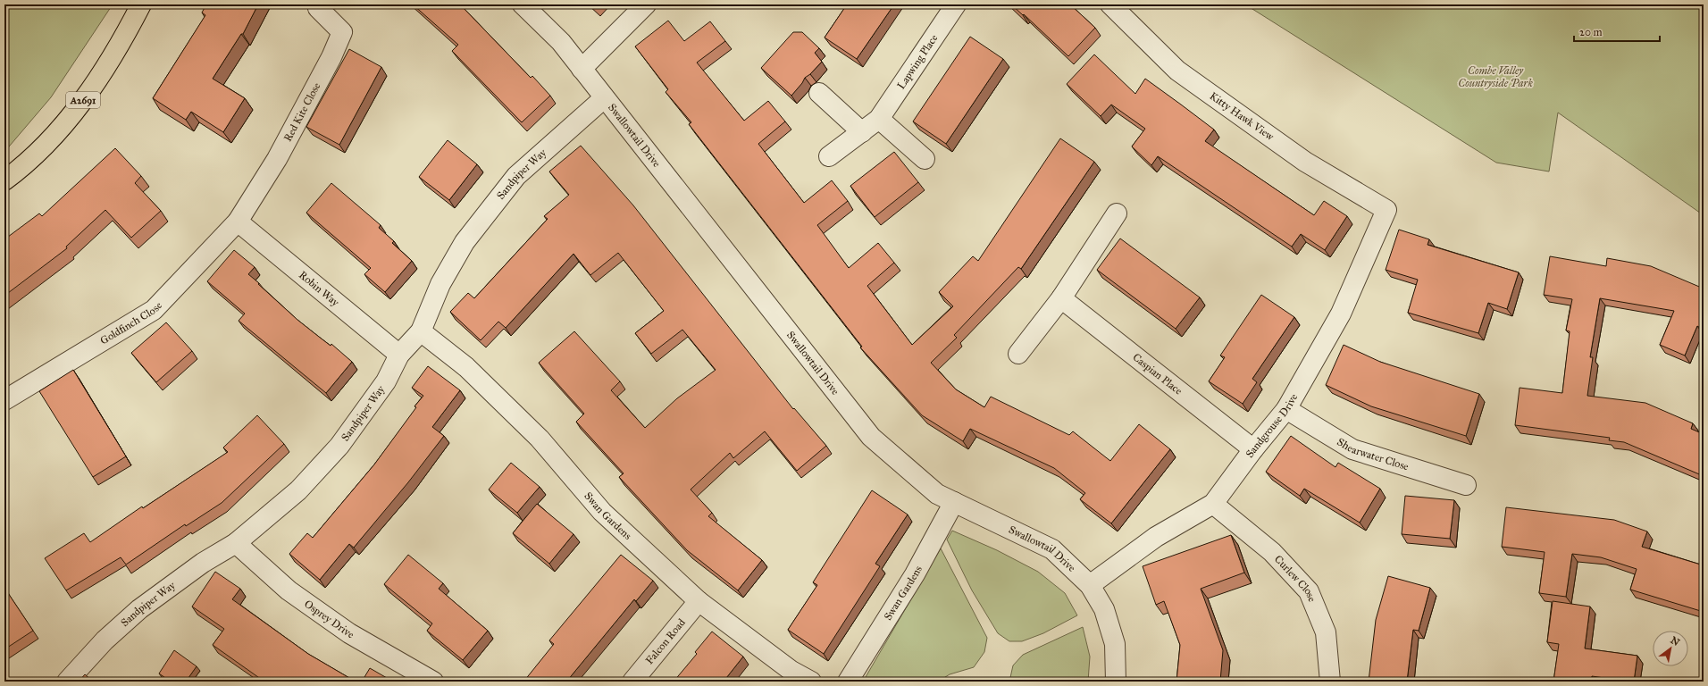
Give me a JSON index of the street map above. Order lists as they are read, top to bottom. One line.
{"streets":{"main road":["A2691"],"street":["Lapwing Place","Red Kite Close","Kitty Hawk View","Swallowtail Drive","Sandpiper Way","Robin Way","Goldfinch Close","Caspian Place","Sandgrouse Drive","Shearwater Close","Swan Gardens","Curlew Close","Osprey Drive","Falcon Road"]},"crossings":[["Red Kite Close","Robin Way"],["Red Kite Close","Goldfinch Close"],["Kitty Hawk View","Sandgrouse Drive"],["Swallowtail Drive","Sandpiper Way"],["Swallowtail Drive","Sandgrouse Drive"],["Swallowtail Drive","Swan Gardens"],["Sandpiper Way","Robin Way"],["Sandpiper Way","Swan Gardens"],["Sandpiper Way","Osprey Drive"],["Robin Way","Goldfinch Close"],["Caspian Place","Sandgrouse Drive"],["Sandgrouse Drive","Shearwater Close"],["Sandgrouse Drive","Curlew Close"],["Swan Gardens","Falcon Road"]],"parks":["Combe Valley Countryside Park"],"scale_bar":"20 m","north":"top right"}
